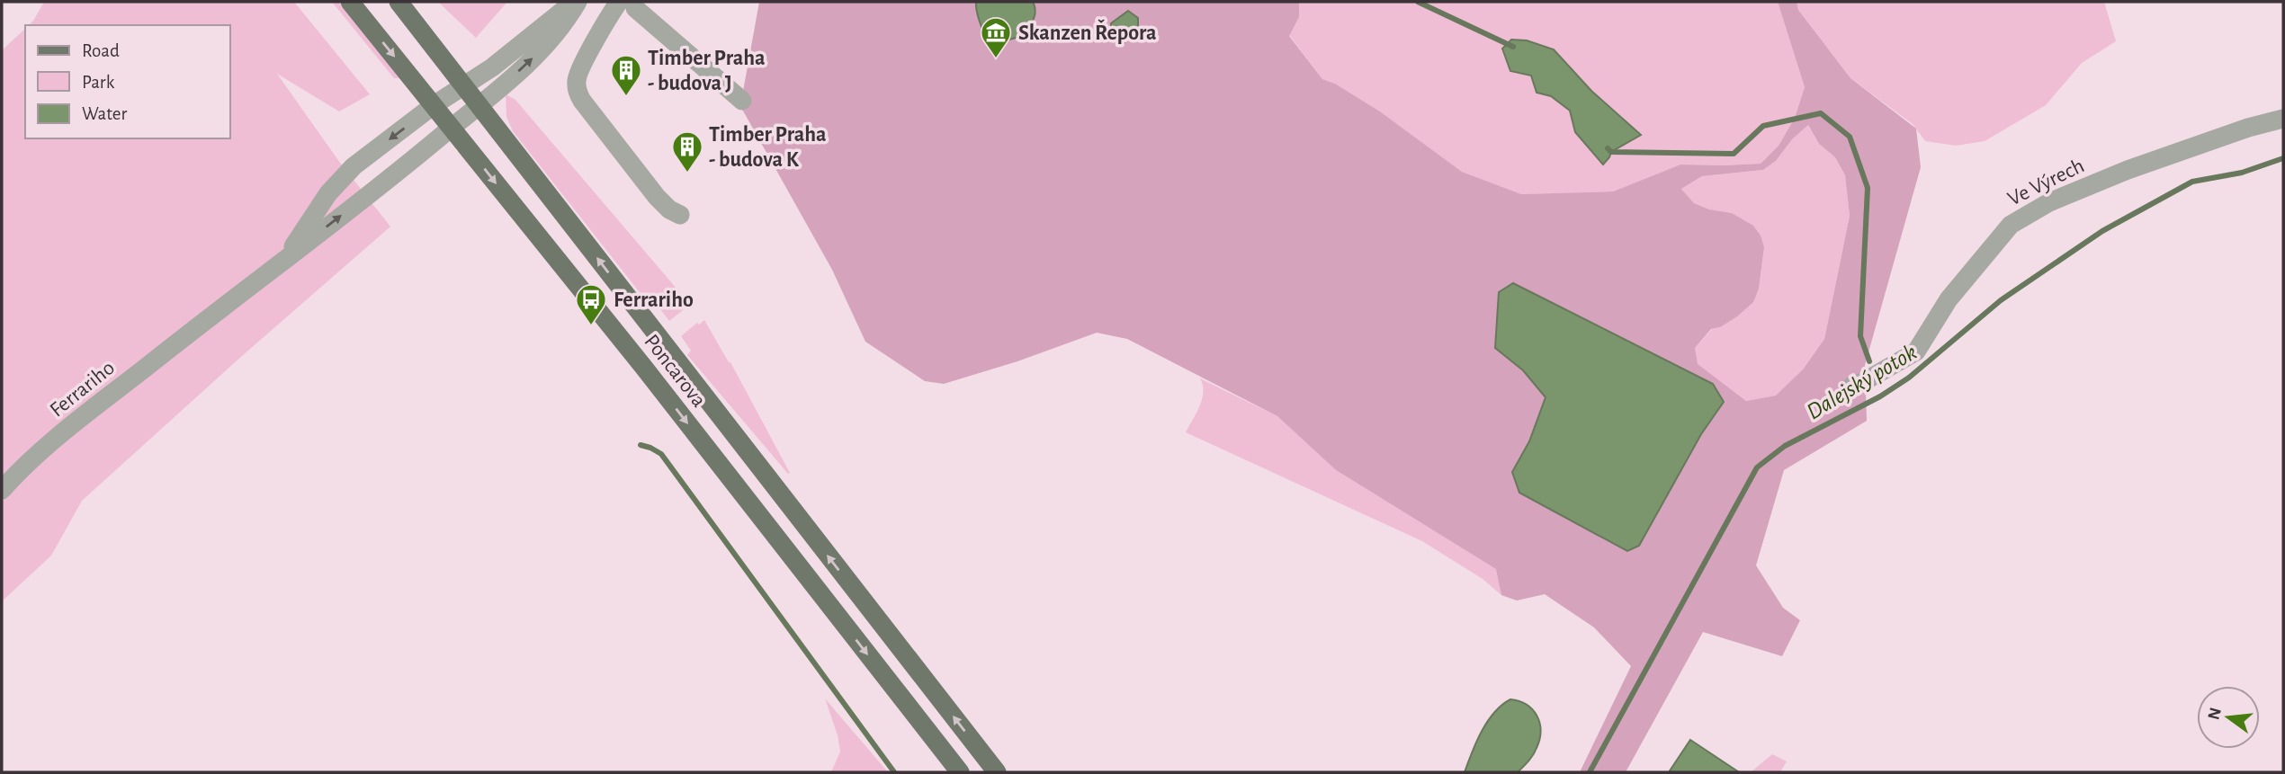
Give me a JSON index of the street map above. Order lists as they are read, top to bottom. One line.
{"streets":{"main road":["Poncarova"],"street":["Ve Výrech","Ferrariho"]},"crossings":[["Poncarova","Ferrariho"]],"water":["Dalejský potok"],"places":{"museum":["Skanzen Řepora"],"building":["Timber Praha - budova J","Timber Praha - budova K"],"bus stop":["Ferrariho"]},"legend":["Road","Park","Water"],"north":"left"}
